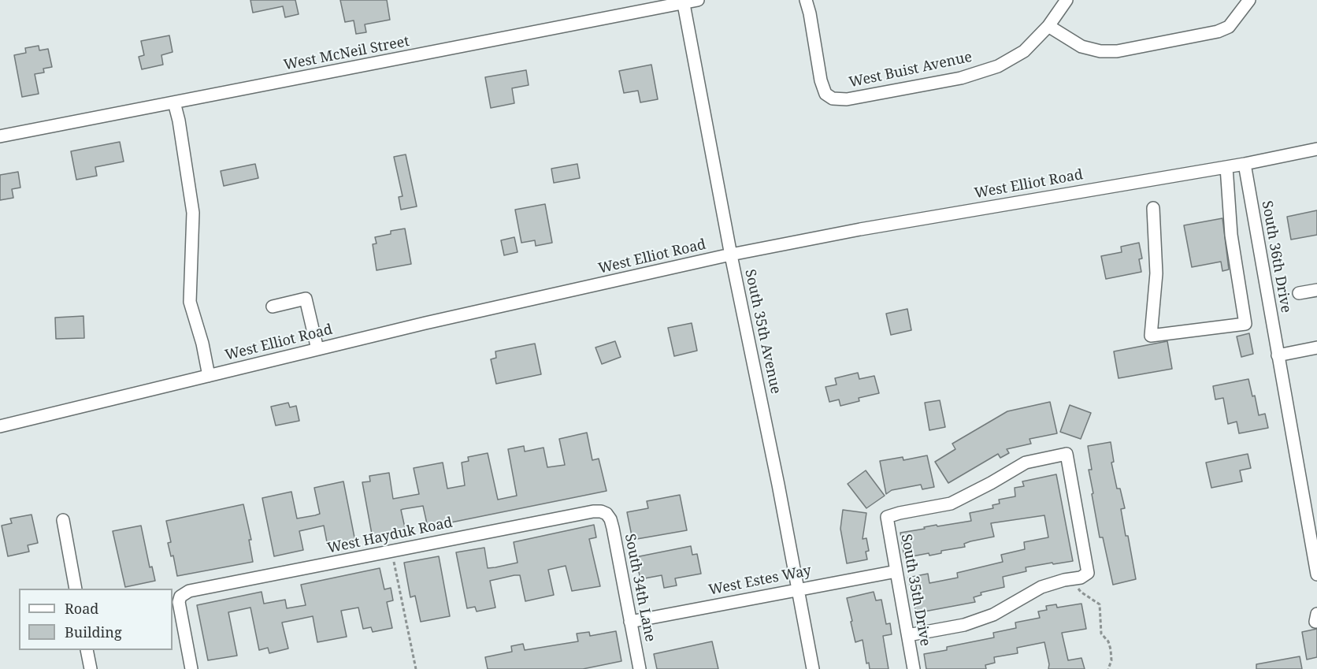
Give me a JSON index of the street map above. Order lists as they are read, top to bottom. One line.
{"streets":{"street":["West McNeil Street","West Buist Avenue","West Elliot Road","South 36th Drive","South 35th Avenue","West Hayduk Road","West Estes Way","South 34th Lane","South 35th Drive"]},"crossings":[["West McNeil Street","South 35th Avenue"],["West Elliot Road","South 36th Drive"],["West Elliot Road","South 35th Avenue"],["South 35th Avenue","West Estes Way"],["West Hayduk Road","South 34th Lane"],["West Estes Way","South 34th Lane"],["West Estes Way","South 35th Drive"]],"legend":["Road","Building"]}
